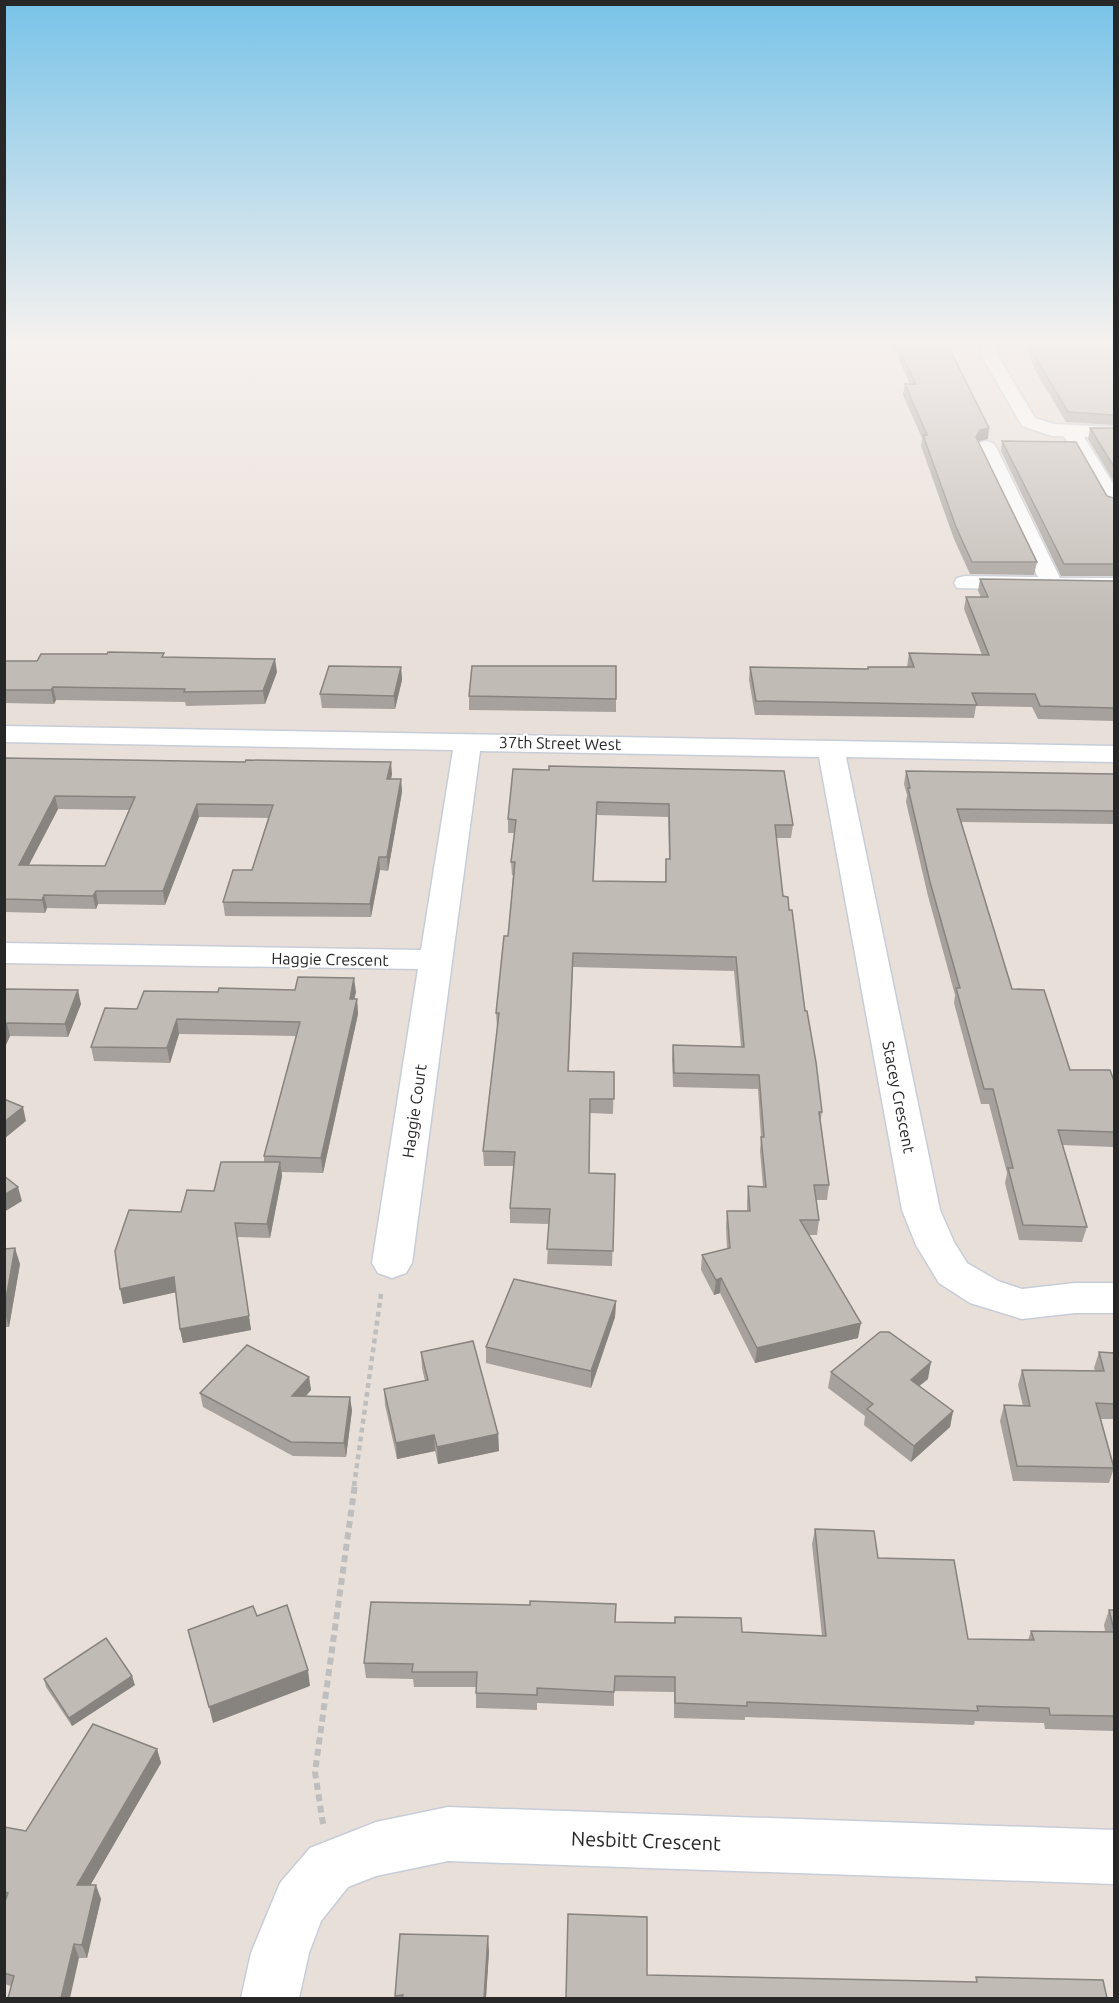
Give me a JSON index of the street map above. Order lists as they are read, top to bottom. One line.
{"streets":{"street":["37th Street West","Haggie Crescent","Stacey Crescent","Haggie Court","Nesbitt Crescent"]},"crossings":[["37th Street West","Stacey Crescent"],["Haggie Crescent","Haggie Court"]]}
